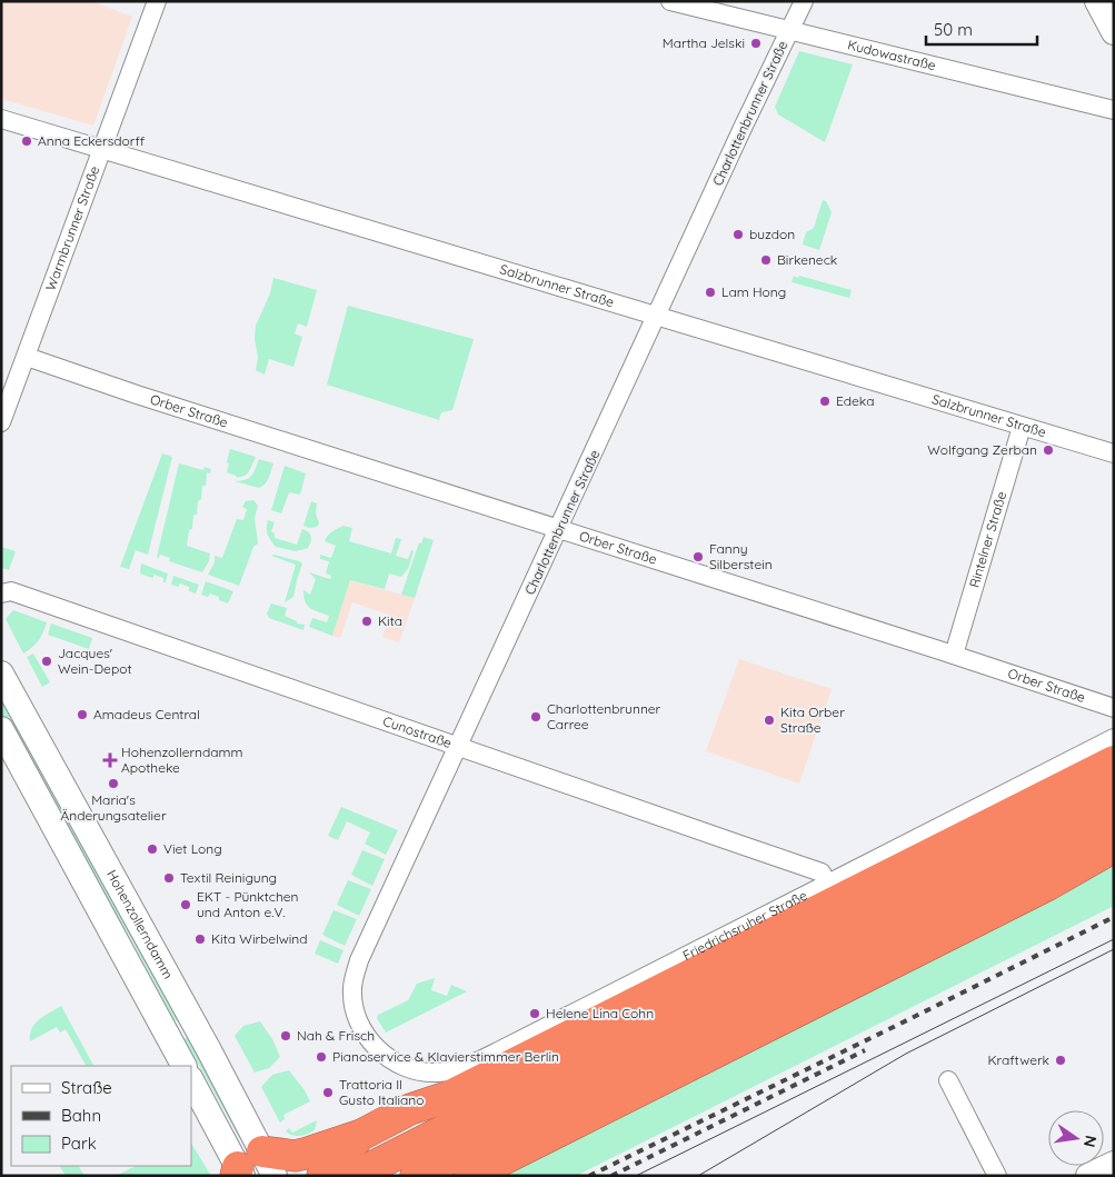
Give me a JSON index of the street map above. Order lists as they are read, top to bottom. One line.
{"streets":{"main road":["Hohenzollerndamm"],"street":["Kudowastraße","Charlottenbrunner Straße","Warmbrunner Straße","Salzbrunner Straße","Orber Straße","Rintelner Straße","Cunostraße","Friedrichsruher Straße"]},"crossings":[["Kudowastraße","Charlottenbrunner Straße"],["Charlottenbrunner Straße","Salzbrunner Straße"],["Charlottenbrunner Straße","Orber Straße"],["Charlottenbrunner Straße","Cunostraße"],["Charlottenbrunner Straße","Friedrichsruher Straße"],["Warmbrunner Straße","Salzbrunner Straße"],["Warmbrunner Straße","Orber Straße"],["Salzbrunner Straße","Rintelner Straße"],["Orber Straße","Rintelner Straße"],["Cunostraße","Friedrichsruher Straße"]],"places":{"other":["Martha Jelski","Anna Eckersdorff","buzdon","Birkeneck","Lam Hong","Edeka","Wolfgang Zerban","Fanny Silberstein","Kita","Jacques' Wein-Depot","Amadeus Central","Charlottenbrunner Carree","Kita Orber Straße","Maria's Änderungsatelier","Viet Long","Textil Reinigung","EKT - Pünktchen und Anton e.V.","Kita Wirbelwind","Helene Lina Cohn","Nah & Frisch","Pianoservice & Klavierstimmer Berlin","Kraftwerk","Trattoria Il Gusto Italiano"],"health":["Hohenzollerndamm Apotheke"]},"legend":["Straße","Bahn","Park"],"scale_bar":"50 m","north":"right"}
